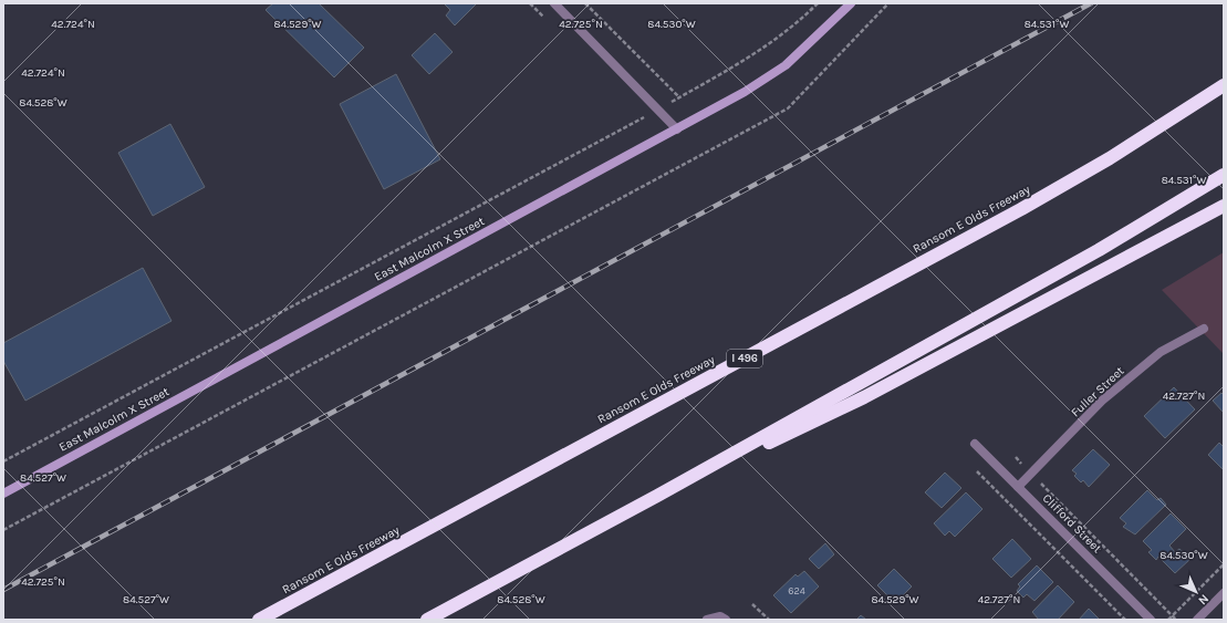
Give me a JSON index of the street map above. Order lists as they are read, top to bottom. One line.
{"streets":{"highway":["Ransom E Olds Freeway","I 496"],"street":["East Malcolm X Street","Fuller Street","Clifford Street"]},"crossings":[["Fuller Street","Clifford Street"]],"house_numbers":["624"],"north":"bottom right","coordinates":["42.724°N","84.529°W","42.725°N","84.530°W","84.531°W","84.528°W","42.727°N","84.527°W"]}
